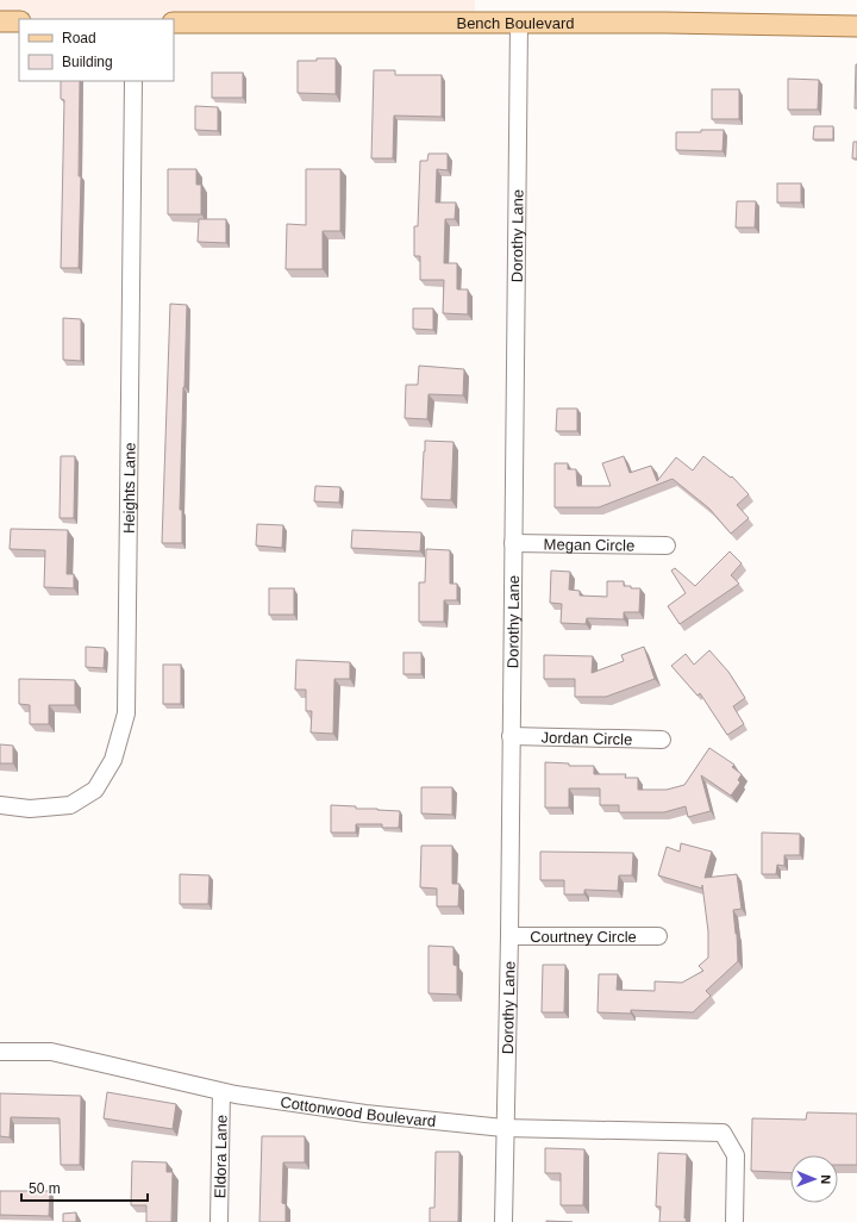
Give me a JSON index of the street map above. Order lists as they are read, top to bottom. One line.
{"streets":{"main road":["Bench Boulevard"],"street":["Dorothy Lane","Heights Lane","Megan Circle","Jordan Circle","Courtney Circle","Cottonwood Boulevard","Eldora Lane"]},"crossings":[["Bench Boulevard","Dorothy Lane"],["Dorothy Lane","Megan Circle"],["Dorothy Lane","Jordan Circle"],["Dorothy Lane","Courtney Circle"],["Dorothy Lane","Cottonwood Boulevard"],["Cottonwood Boulevard","Eldora Lane"]],"legend":["Road","Building"],"scale_bar":"50 m","north":"right"}
